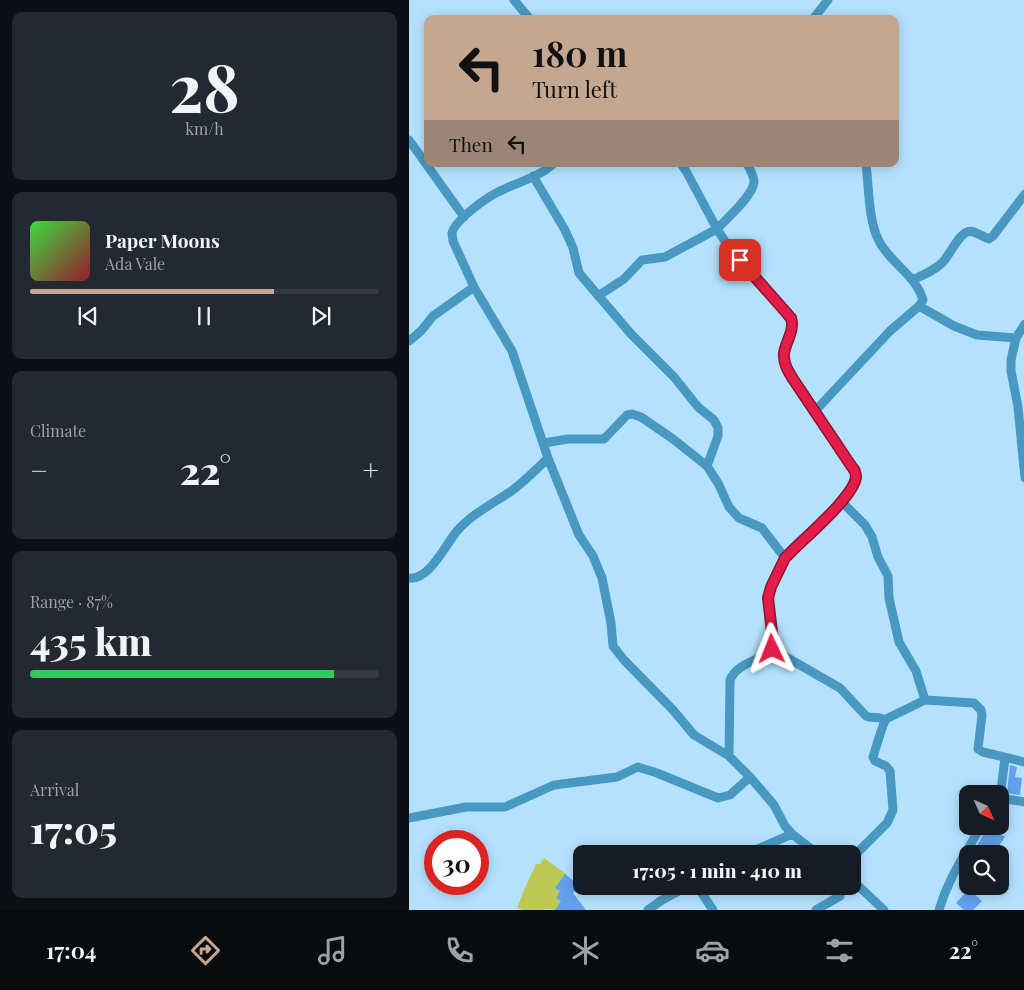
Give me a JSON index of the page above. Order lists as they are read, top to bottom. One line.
{"north":"bottom right","page":{"tile":[["28","km/h"],"Climate",["Range · 87%","435 km"],["Arrival","17:05"]],"turn":["180 m","Turn left"],"then":"Then","song":["Paper Moons","Ada Vale"],"heat":["−","22°","+"],"limit":"30","trip":"17:05 · 1 min · 410 m","tabs":["17:04","22°"]}}
